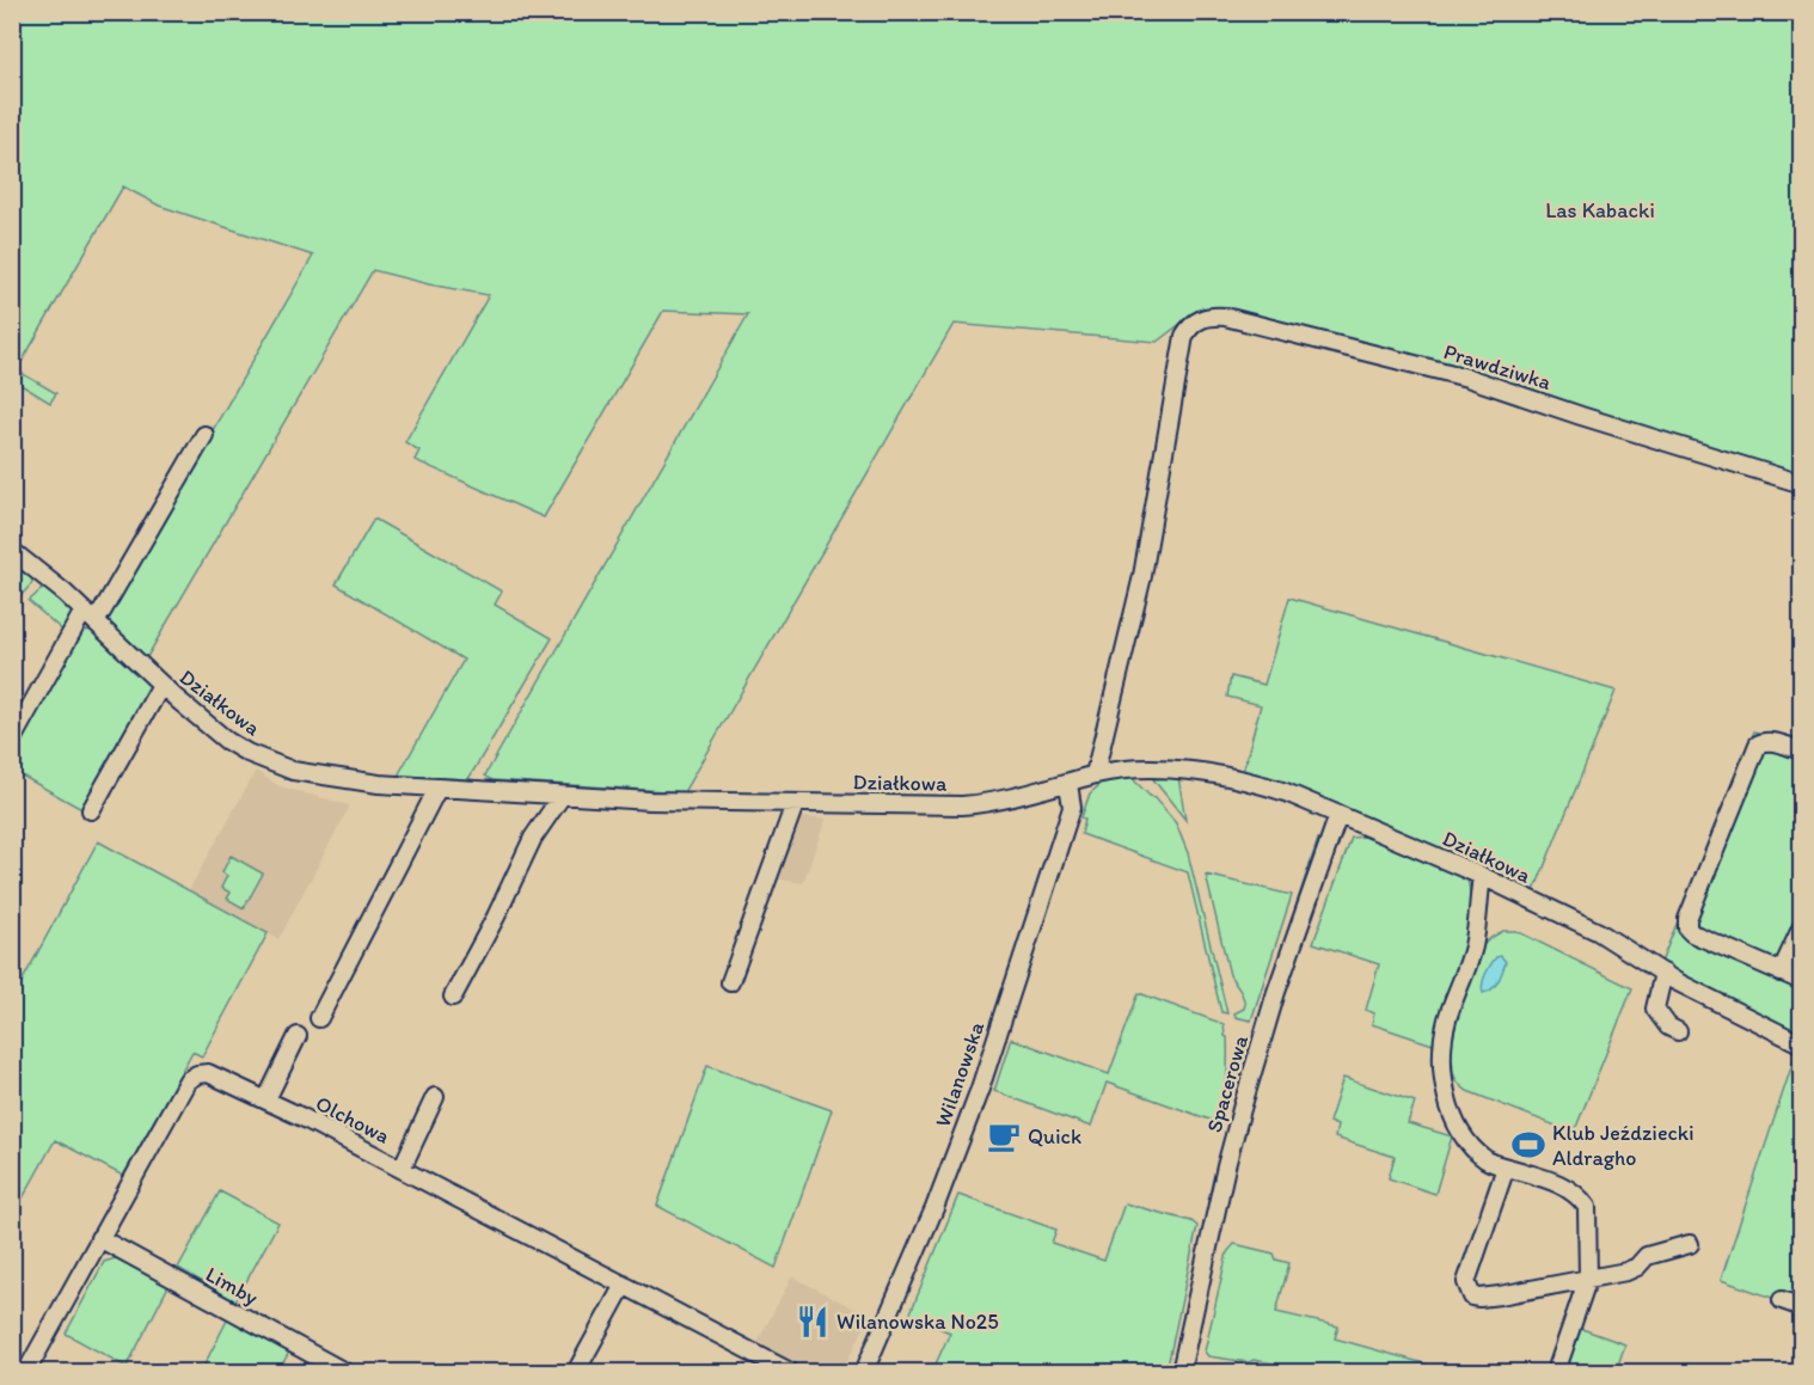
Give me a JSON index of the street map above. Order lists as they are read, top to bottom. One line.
{"streets":{"street":["Prawdziwka","Działkowa","Wilanowska","Spacerowa","Olchowa","Limby"]},"crossings":[["Prawdziwka","Działkowa"],["Działkowa","Wilanowska"],["Działkowa","Spacerowa"],["Olchowa","Limby"]],"parks":["Las Kabacki"],"places":{"cafe":["Quick"],"sports":["Klub Jeździecki Aldragho"],"restaurant":["Wilanowska No25"]}}
